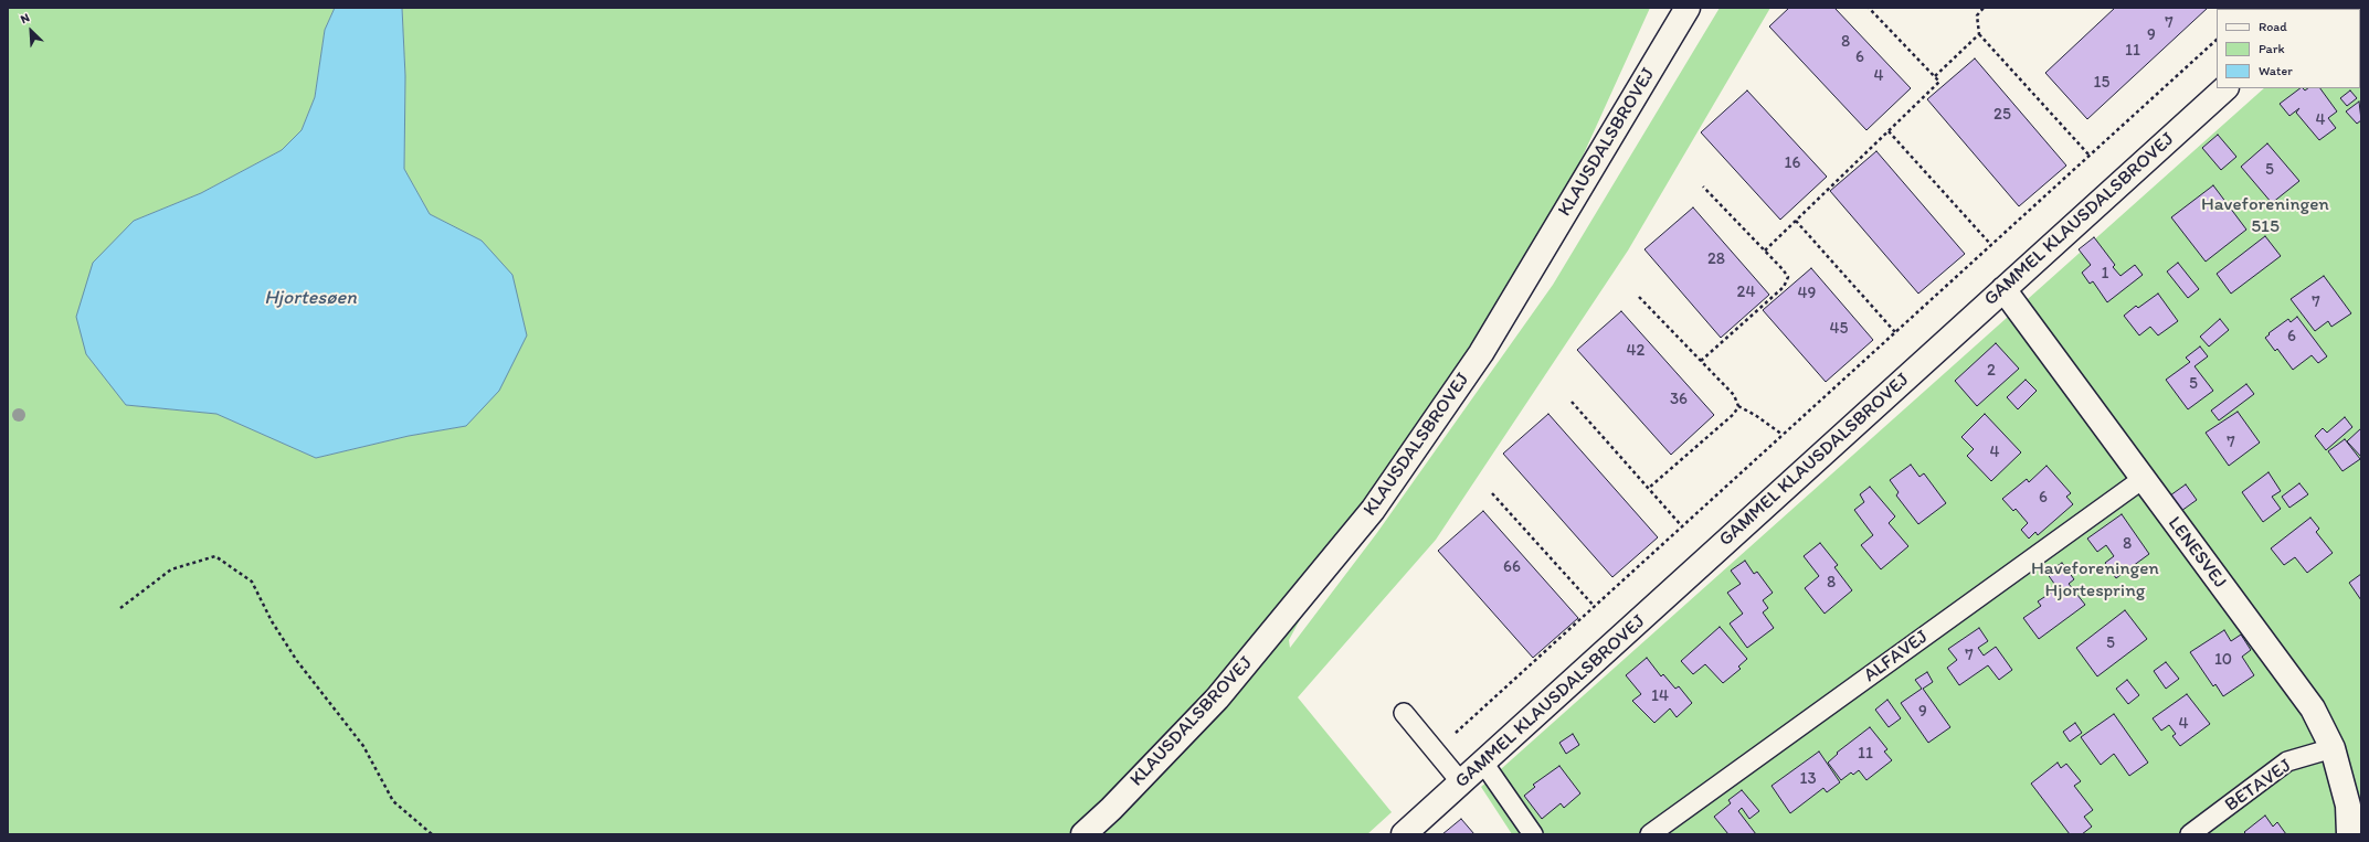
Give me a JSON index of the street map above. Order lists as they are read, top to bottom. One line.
{"streets":{"street":["KLAUSDALSBROVEJ","GAMMEL KLAUSDALSBROVEJ","LENESVEJ"],"lane":["ALFAVEJ","BETAVEJ"]},"crossings":[["GAMMEL KLAUSDALSBROVEJ","LENESVEJ"],["LENESVEJ","ALFAVEJ"],["LENESVEJ","BETAVEJ"]],"water":["Hjortesøen"],"parks":["Haveforeningen 515","Haveforeningen Hjortespring"],"house_numbers":["7","9","8","11","6","4","15","25","4","16","5","28","1","24","49","7","45","6","42","2","5","36","7","4","6","8","66","8","5","7","10","14","9","4","11","13"],"legend":["Road","Park","Water"],"north":"top left"}
